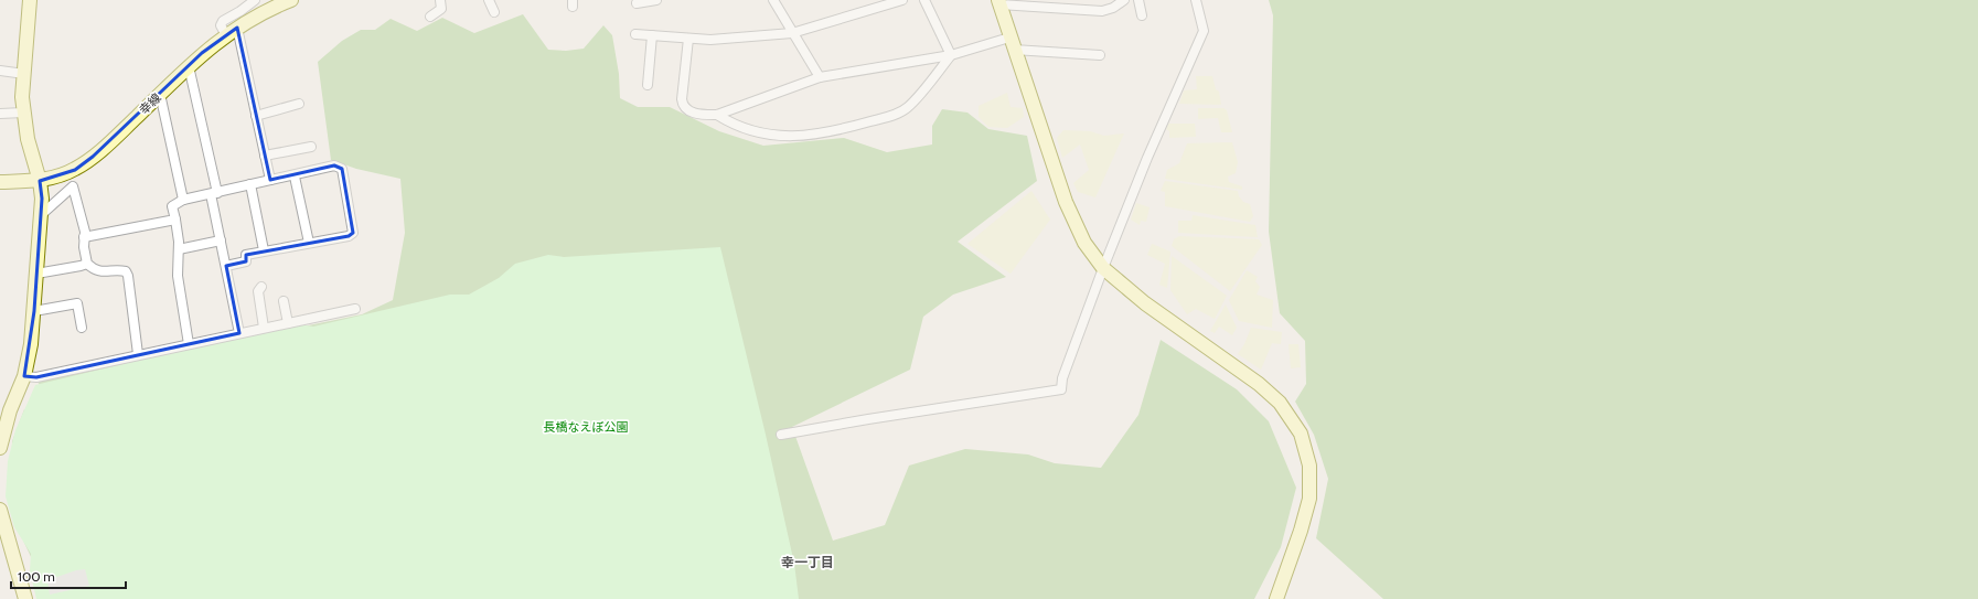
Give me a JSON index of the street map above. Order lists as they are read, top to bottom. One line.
{"streets":{"street":["幸線"]},"districts":["幸一丁目"],"parks":["長橋なえぼ公園"],"scale_bar":"100 m"}
